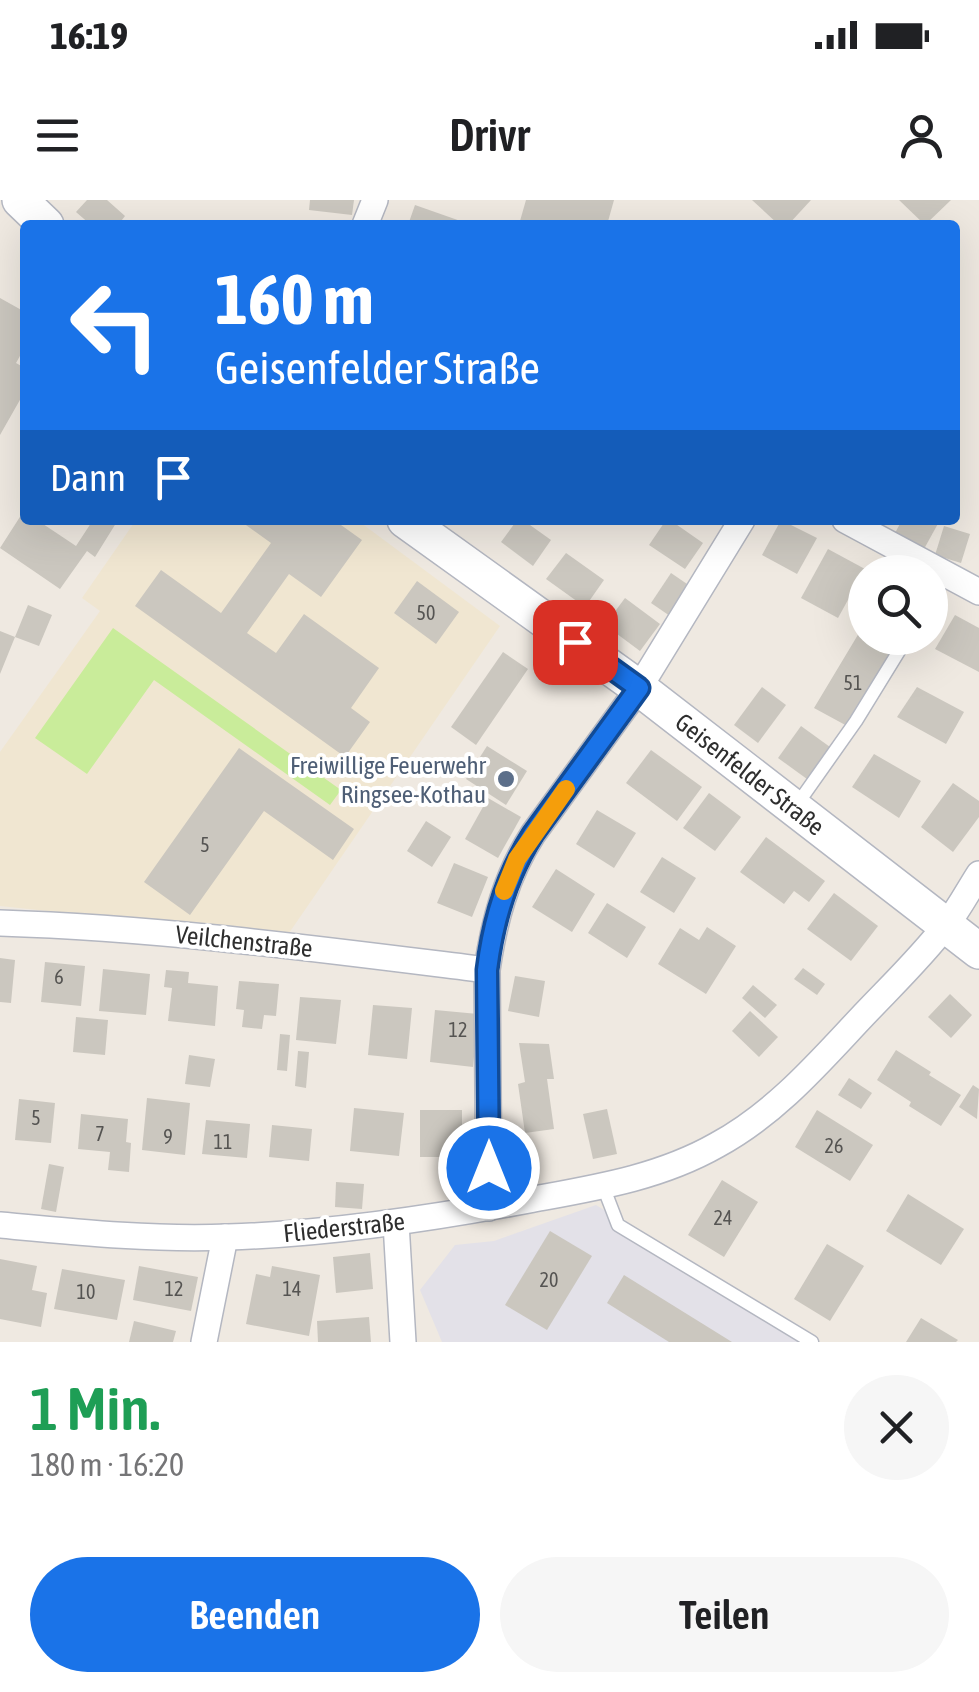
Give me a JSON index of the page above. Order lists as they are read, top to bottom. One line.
{"streets":{"street":["Geisenfelder Straße","Veilchenstraße","Fliederstraße"]},"crossings":[["Geisenfelder Straße","Fliederstraße"]],"places":["Freiwillige Feuerwehr Ringsee-Kothau"],"house_numbers":["50","51","5","6","12","5","7","9","11","26","24","20","12","14","10"],"page":{"status":"16:19","header":"Drivr","turn":["160 m","Geisenfelder Straße"],"then":"Dann","heading":["1 Min.","180 m · 16:20"],"buttons":["Beenden","Teilen"]}}
